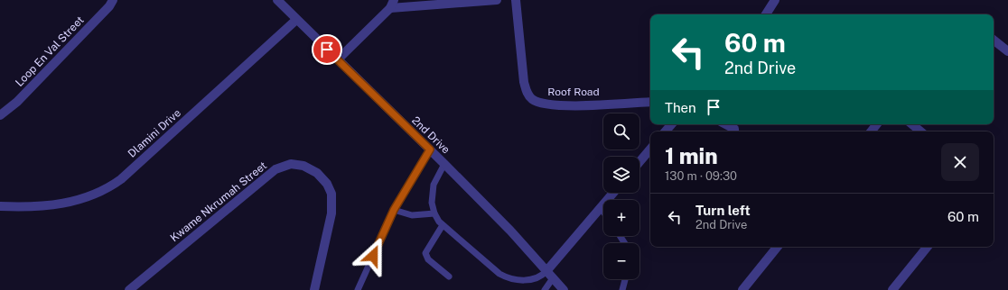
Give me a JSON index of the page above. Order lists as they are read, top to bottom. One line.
{"streets":{"street":["Loop En Val Street","Roof Road","Dlamini Drive","2nd Drive","Kwame Nkrumah Street"]},"crossings":[["Dlamini Drive","2nd Drive"]],"page":{"turn":["60 m","2nd Drive"],"then":"Then","map_buttons":["+","−"],"heading":["1 min","130 m · 09:30"],"list":[{"name":"Turn left","note":"2nd Drive","value":"60 m"}]}}
